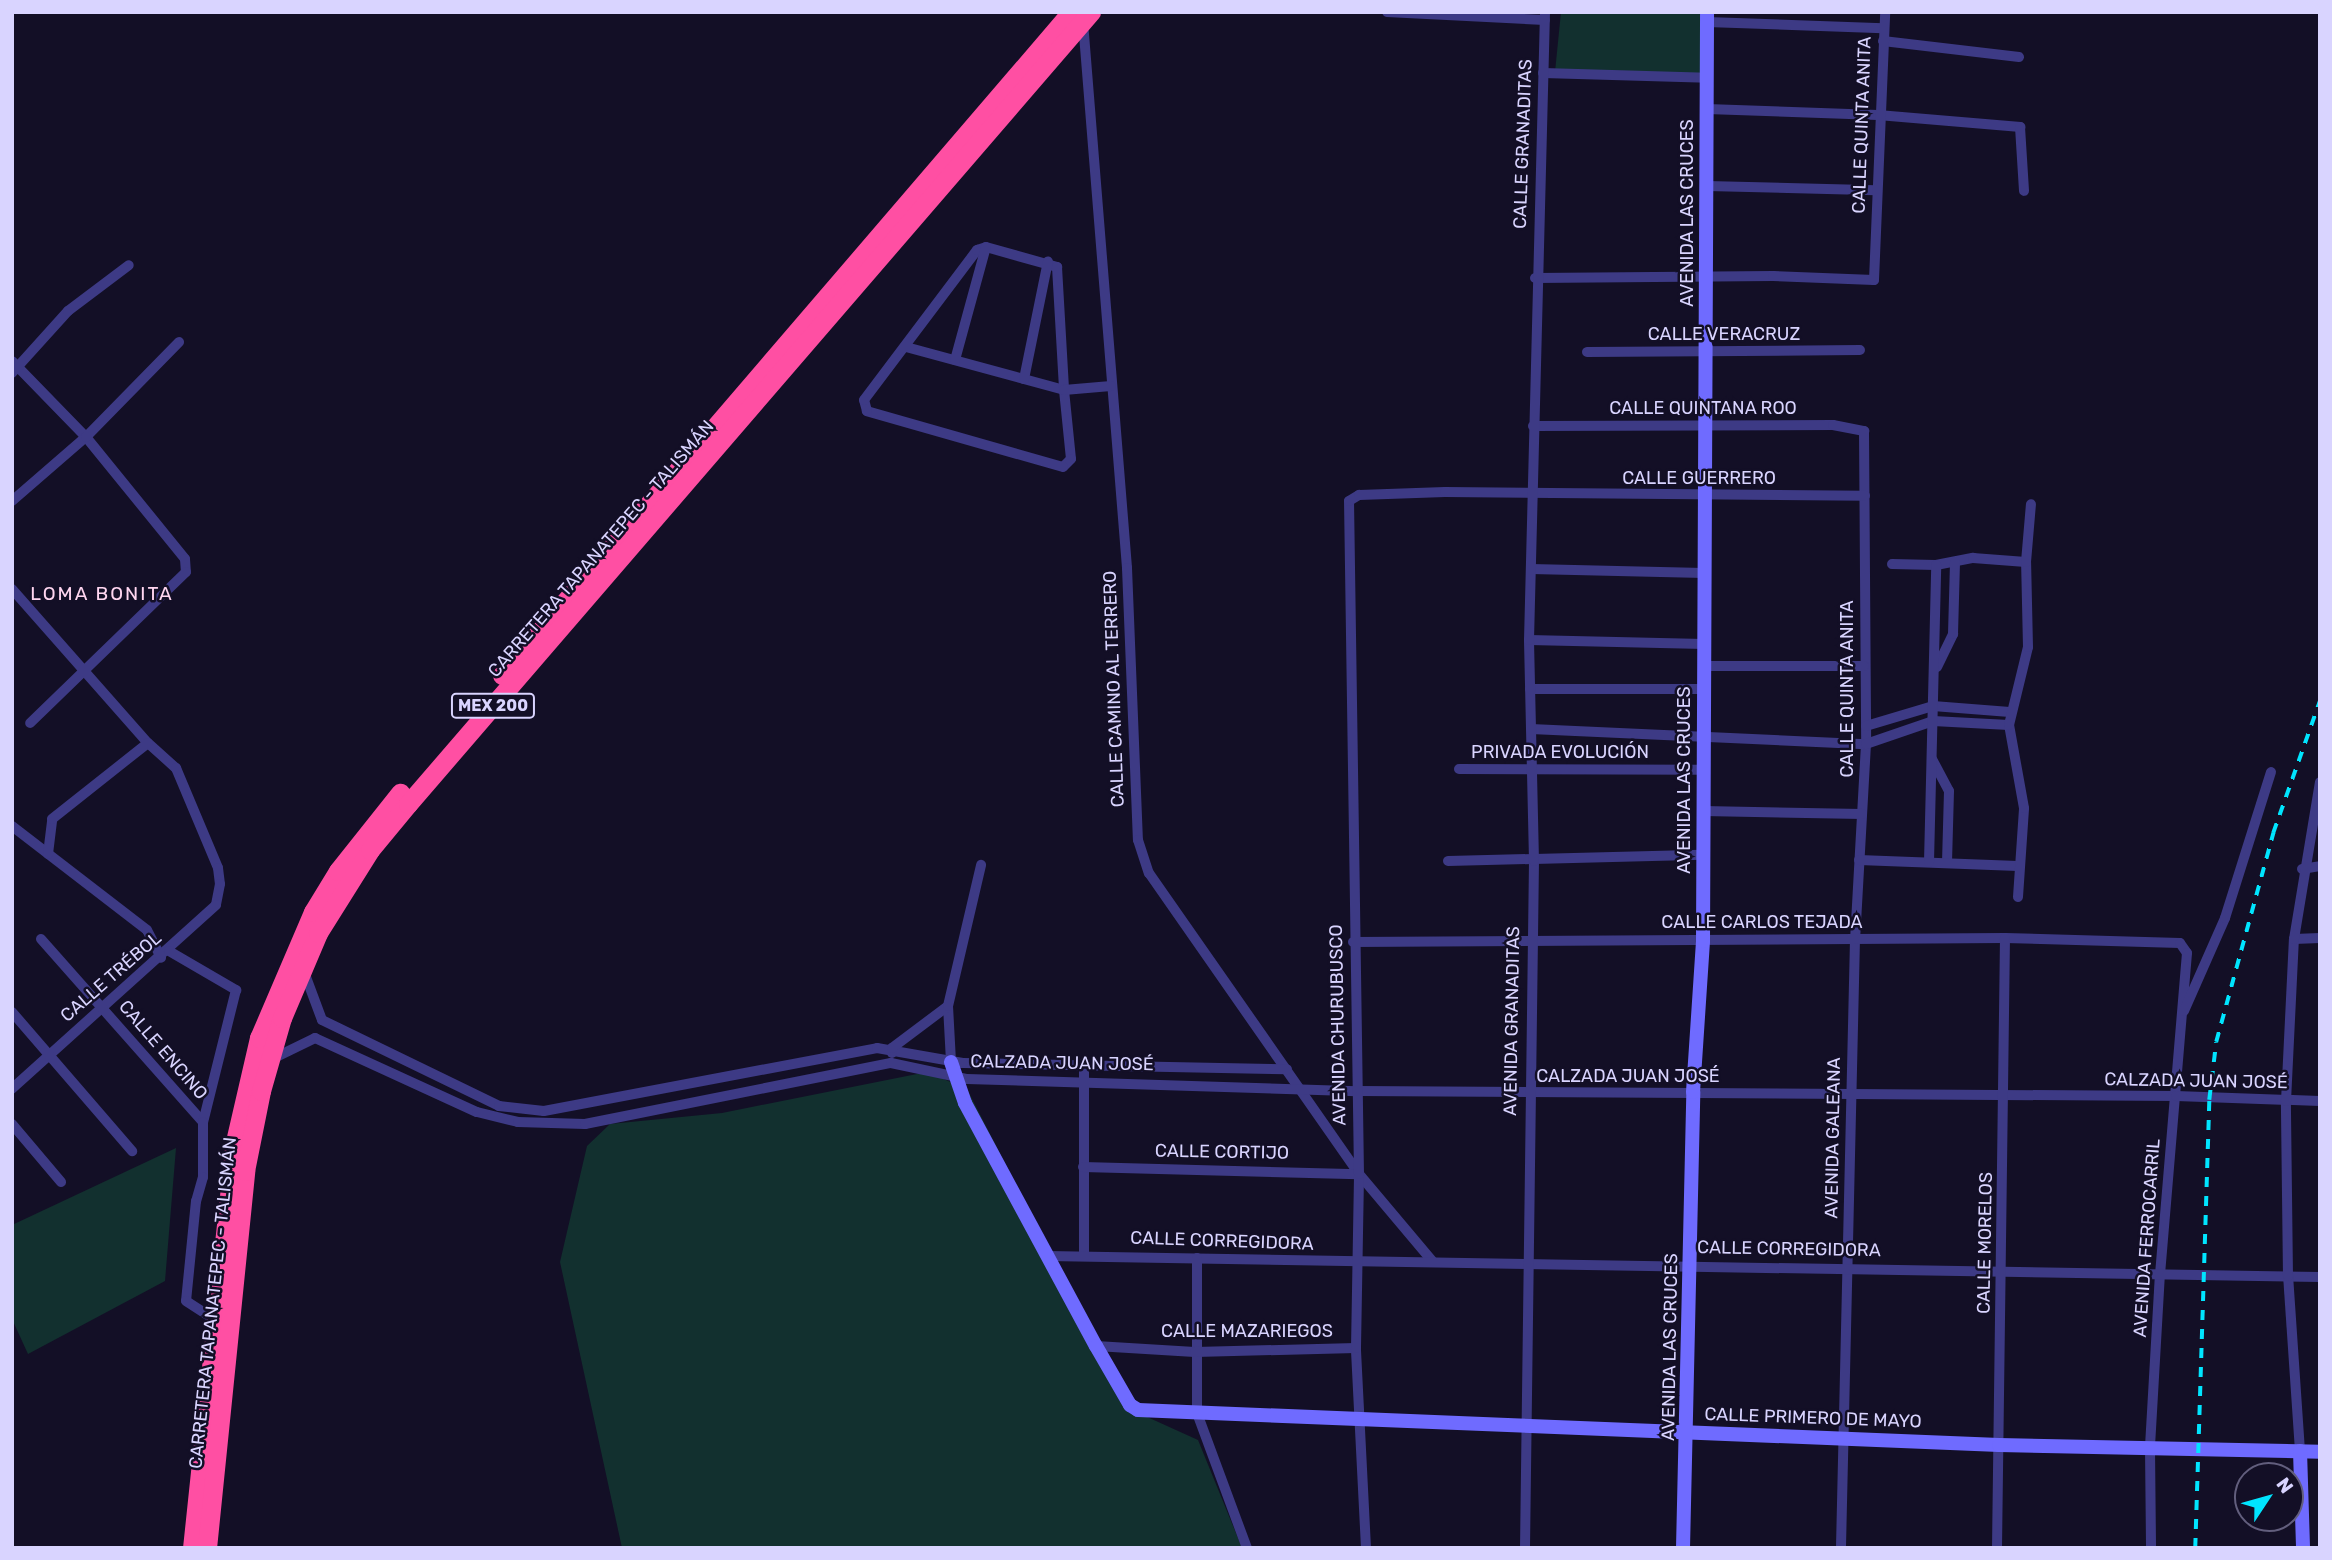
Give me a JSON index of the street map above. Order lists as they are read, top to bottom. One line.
{"streets":{"highway":["CARRETERA TAPANATEPEC - TALISMÁN","MEX 200"],"street":["CALLE QUINTA ANITA","CALLE GRANADITAS","AVENIDA LAS CRUCES","CALLE VERACRUZ","CALLE QUINTANA ROO","CALLE GUERRERO","CALLE CAMINO AL TERRERO","PRIVADA EVOLUCIÓN","CALLE CARLOS TEJADA","CALLE TRÉBOL","AVENIDA GRANADITAS","AVENIDA CHURUBUSCO","CALLE ENCINO","CALZADA JUAN JOSÉ","AVENIDA GALEANA","CALLE CORTIJO","AVENIDA FERROCARRIL","CALLE CORREGIDORA","CALLE MORELOS","CALLE MAZARIEGOS","CALLE PRIMERO DE MAYO"]},"crossings":[["CALLE QUINTA ANITA","AVENIDA LAS CRUCES"],["CALLE QUINTA ANITA","CALLE QUINTANA ROO"],["CALLE QUINTA ANITA","CALLE GUERRERO"],["CALLE QUINTA ANITA","CALLE CARLOS TEJADA"],["CALLE QUINTA ANITA","AVENIDA GALEANA"],["CALLE GRANADITAS","CALLE QUINTANA ROO"],["CALLE GRANADITAS","AVENIDA GRANADITAS"],["AVENIDA LAS CRUCES","CALLE VERACRUZ"],["AVENIDA LAS CRUCES","CALLE QUINTANA ROO"],["AVENIDA LAS CRUCES","CALLE GUERRERO"],["AVENIDA LAS CRUCES","PRIVADA EVOLUCIÓN"],["AVENIDA LAS CRUCES","CALLE CARLOS TEJADA"],["AVENIDA LAS CRUCES","CALZADA JUAN JOSÉ"],["AVENIDA LAS CRUCES","CALLE CORREGIDORA"],["AVENIDA LAS CRUCES","CALLE PRIMERO DE MAYO"],["CALLE QUINTANA ROO","AVENIDA GRANADITAS"],["CALLE GUERRERO","AVENIDA GRANADITAS"],["CALLE GUERRERO","AVENIDA CHURUBUSCO"],["CARRETERA TAPANATEPEC - TALISMÁN","CALLE CAMINO AL TERRERO"],["CALLE CAMINO AL TERRERO","AVENIDA CHURUBUSCO"],["CALLE CAMINO AL TERRERO","CALZADA JUAN JOSÉ"],["CALLE CAMINO AL TERRERO","CALLE CORTIJO"],["CALLE CAMINO AL TERRERO","CALLE CORREGIDORA"],["PRIVADA EVOLUCIÓN","AVENIDA GRANADITAS"],["CALLE CARLOS TEJADA","AVENIDA GRANADITAS"],["CALLE CARLOS TEJADA","AVENIDA CHURUBUSCO"],["CALLE CARLOS TEJADA","AVENIDA GALEANA"],["CALLE CARLOS TEJADA","AVENIDA FERROCARRIL"],["CALLE CARLOS TEJADA","CALLE MORELOS"],["CALLE TRÉBOL","CALLE ENCINO"],["AVENIDA GRANADITAS","CALZADA JUAN JOSÉ"],["AVENIDA GRANADITAS","CALLE CORREGIDORA"],["AVENIDA GRANADITAS","CALLE PRIMERO DE MAYO"],["AVENIDA CHURUBUSCO","CALZADA JUAN JOSÉ"],["AVENIDA CHURUBUSCO","CALLE CORTIJO"],["AVENIDA CHURUBUSCO","CALLE CORREGIDORA"],["AVENIDA CHURUBUSCO","CALLE MAZARIEGOS"],["AVENIDA CHURUBUSCO","CALLE PRIMERO DE MAYO"],["CALZADA JUAN JOSÉ","AVENIDA GALEANA"],["CALZADA JUAN JOSÉ","AVENIDA FERROCARRIL"],["CALZADA JUAN JOSÉ","CALLE MORELOS"],["AVENIDA GALEANA","CALLE CORREGIDORA"],["AVENIDA GALEANA","CALLE PRIMERO DE MAYO"],["AVENIDA FERROCARRIL","CALLE CORREGIDORA"],["AVENIDA FERROCARRIL","CALLE PRIMERO DE MAYO"],["CALLE CORREGIDORA","CALLE MORELOS"],["CALLE MORELOS","CALLE PRIMERO DE MAYO"],["CALLE MAZARIEGOS","CALLE PRIMERO DE MAYO"]],"districts":["LOMA BONITA"],"north":"top right"}
